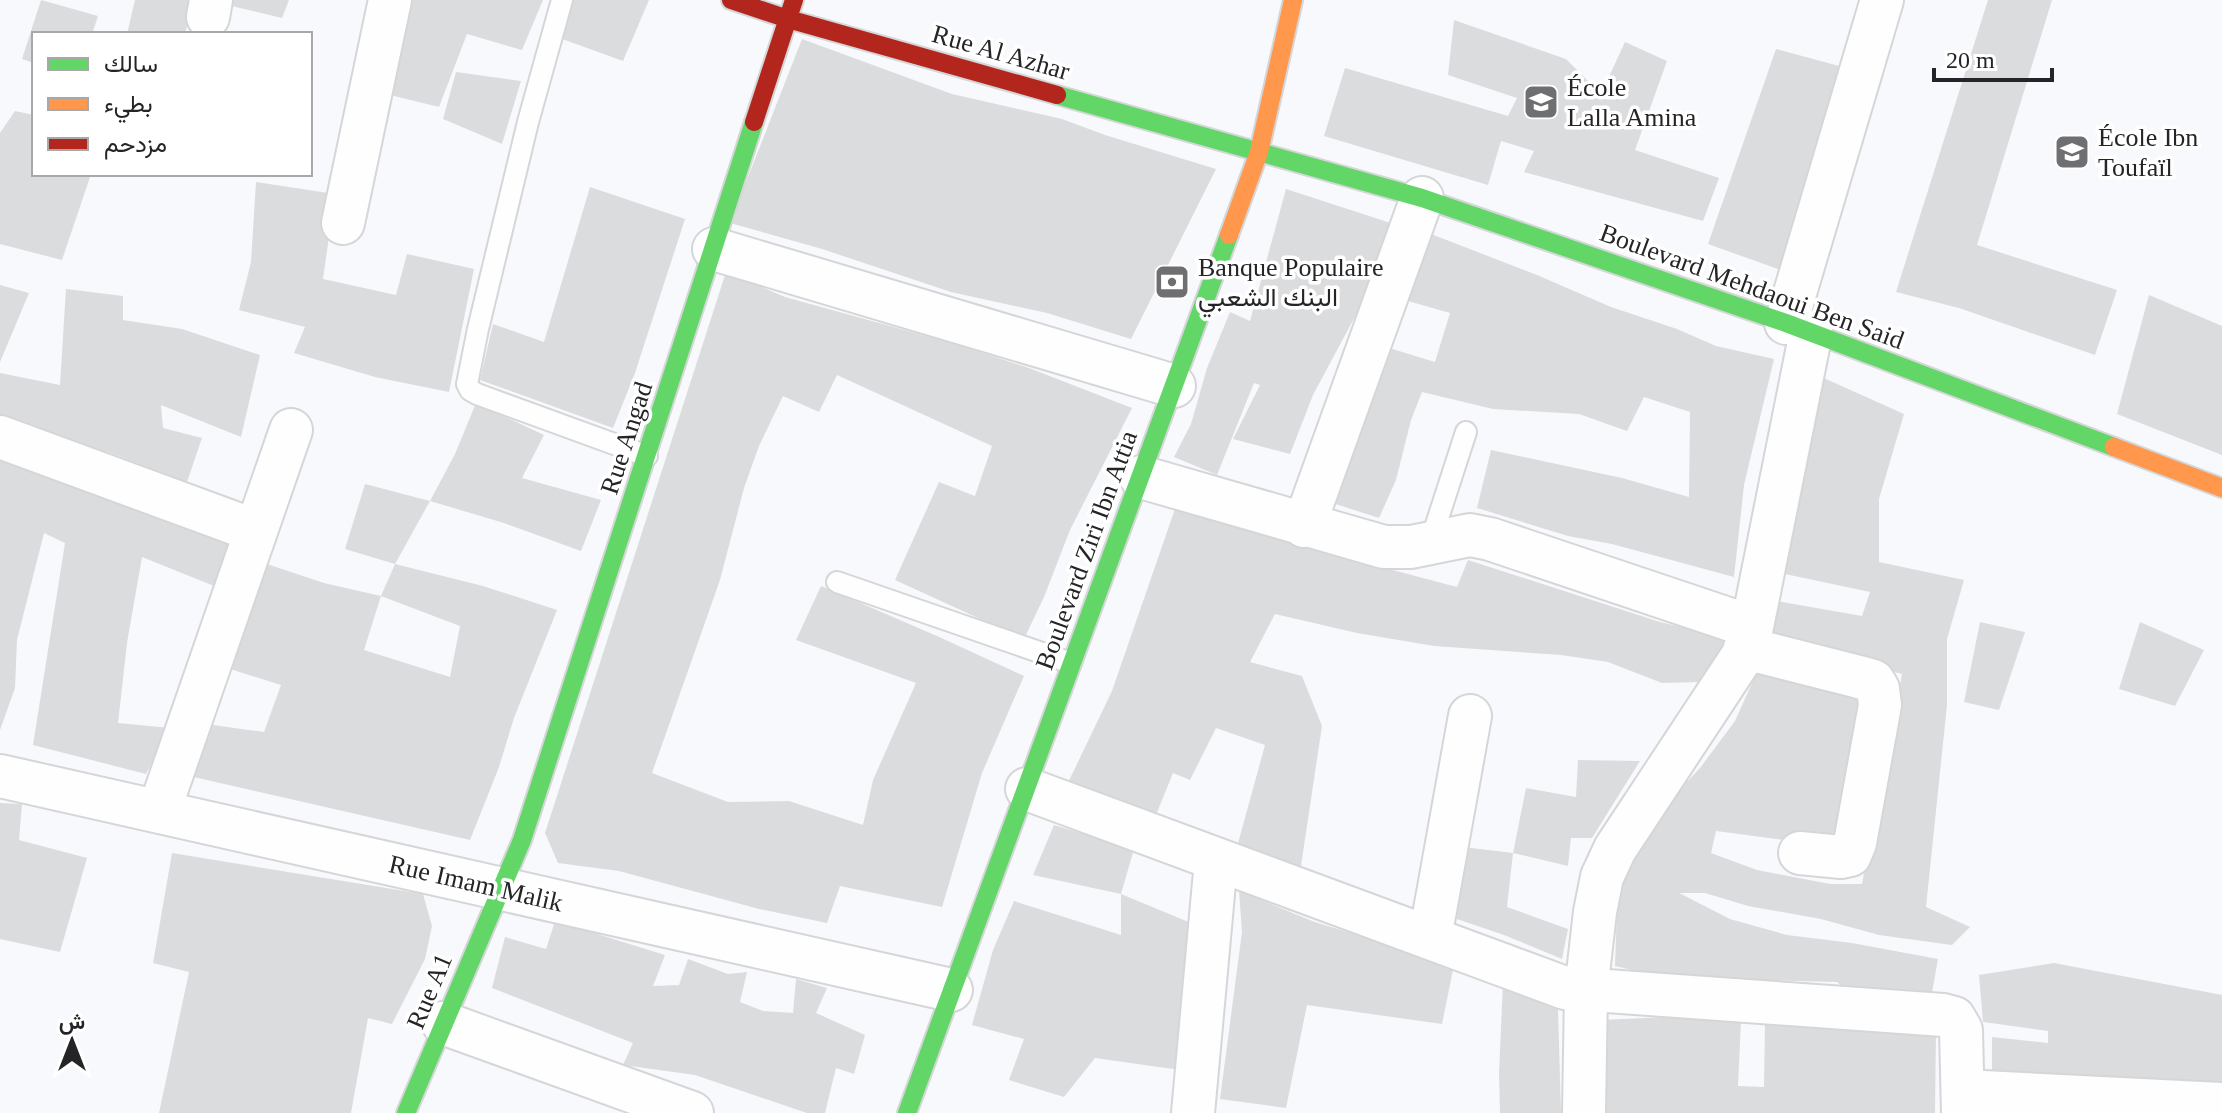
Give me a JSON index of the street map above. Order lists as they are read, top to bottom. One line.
{"streets":{"street":["Rue Al Azhar","Boulevard Mehdaoui Ben Said","Rue Angad","Boulevard Ziri Ibn Attia","Rue Imam Malik","Rue A1"]},"crossings":[["Rue Al Azhar","Boulevard Mehdaoui Ben Said"],["Rue Al Azhar","Rue Angad"],["Rue Al Azhar","Boulevard Ziri Ibn Attia"],["Boulevard Mehdaoui Ben Said","Boulevard Ziri Ibn Attia"],["Rue Angad","Rue Imam Malik"],["Rue Angad","Rue A1"],["Boulevard Ziri Ibn Attia","Rue Imam Malik"],["Rue Imam Malik","Rue A1"]],"places":{"school or university":["École Lalla Amina","École Ibn Toufaïl"],"bank":["Banque Populaire البنك الشعبي"]},"legend":["سالك","بطيء","مزدحم"],"scale_bar":"20 m","north":"top"}
